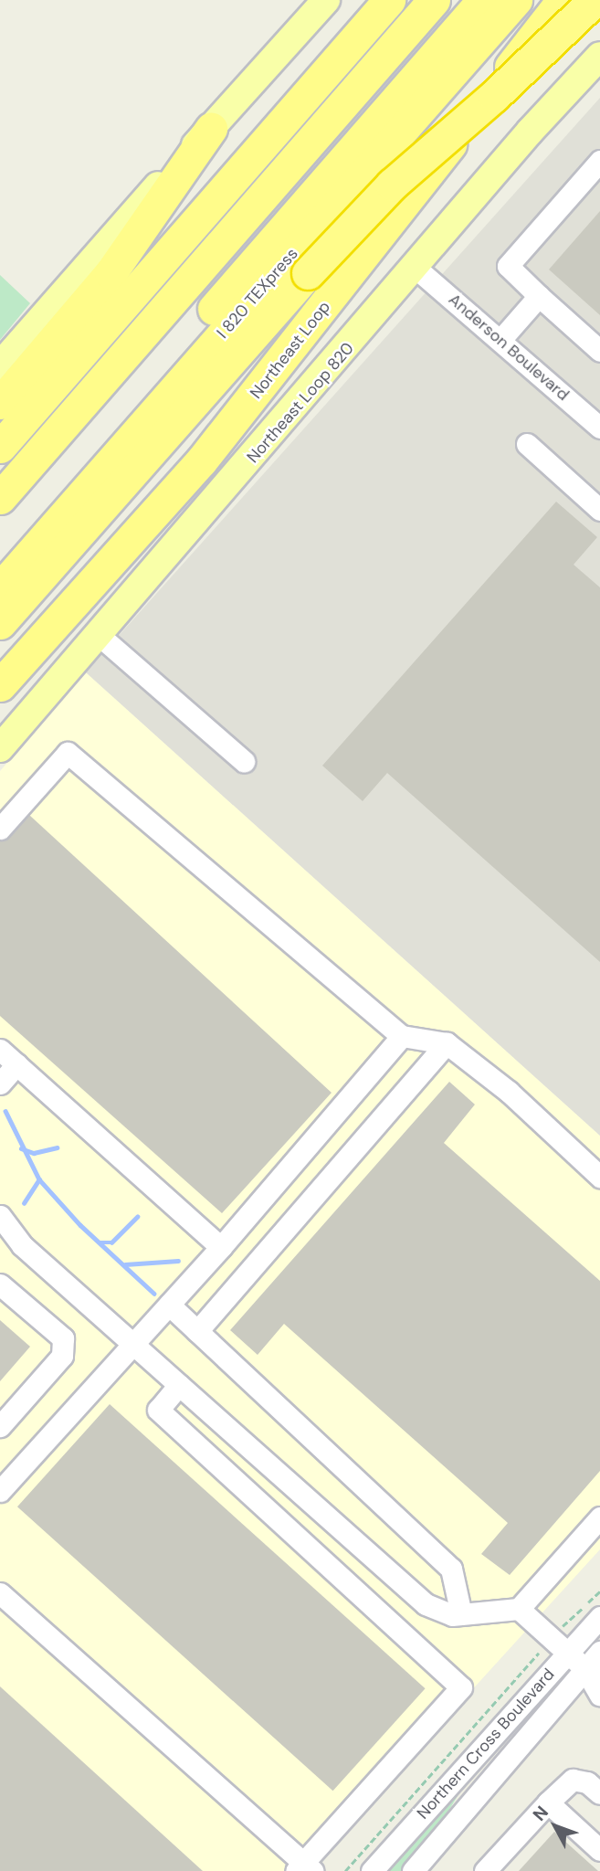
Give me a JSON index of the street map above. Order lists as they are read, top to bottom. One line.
{"streets":{"highway":["I 820 TEXpress","Northeast Loop"],"main road":["Northeast Loop 820"],"street":["Anderson Boulevard","Northern Cross Boulevard"]},"crossings":[["Anderson Boulevard","Northeast Loop 820"]],"north":"top left"}
